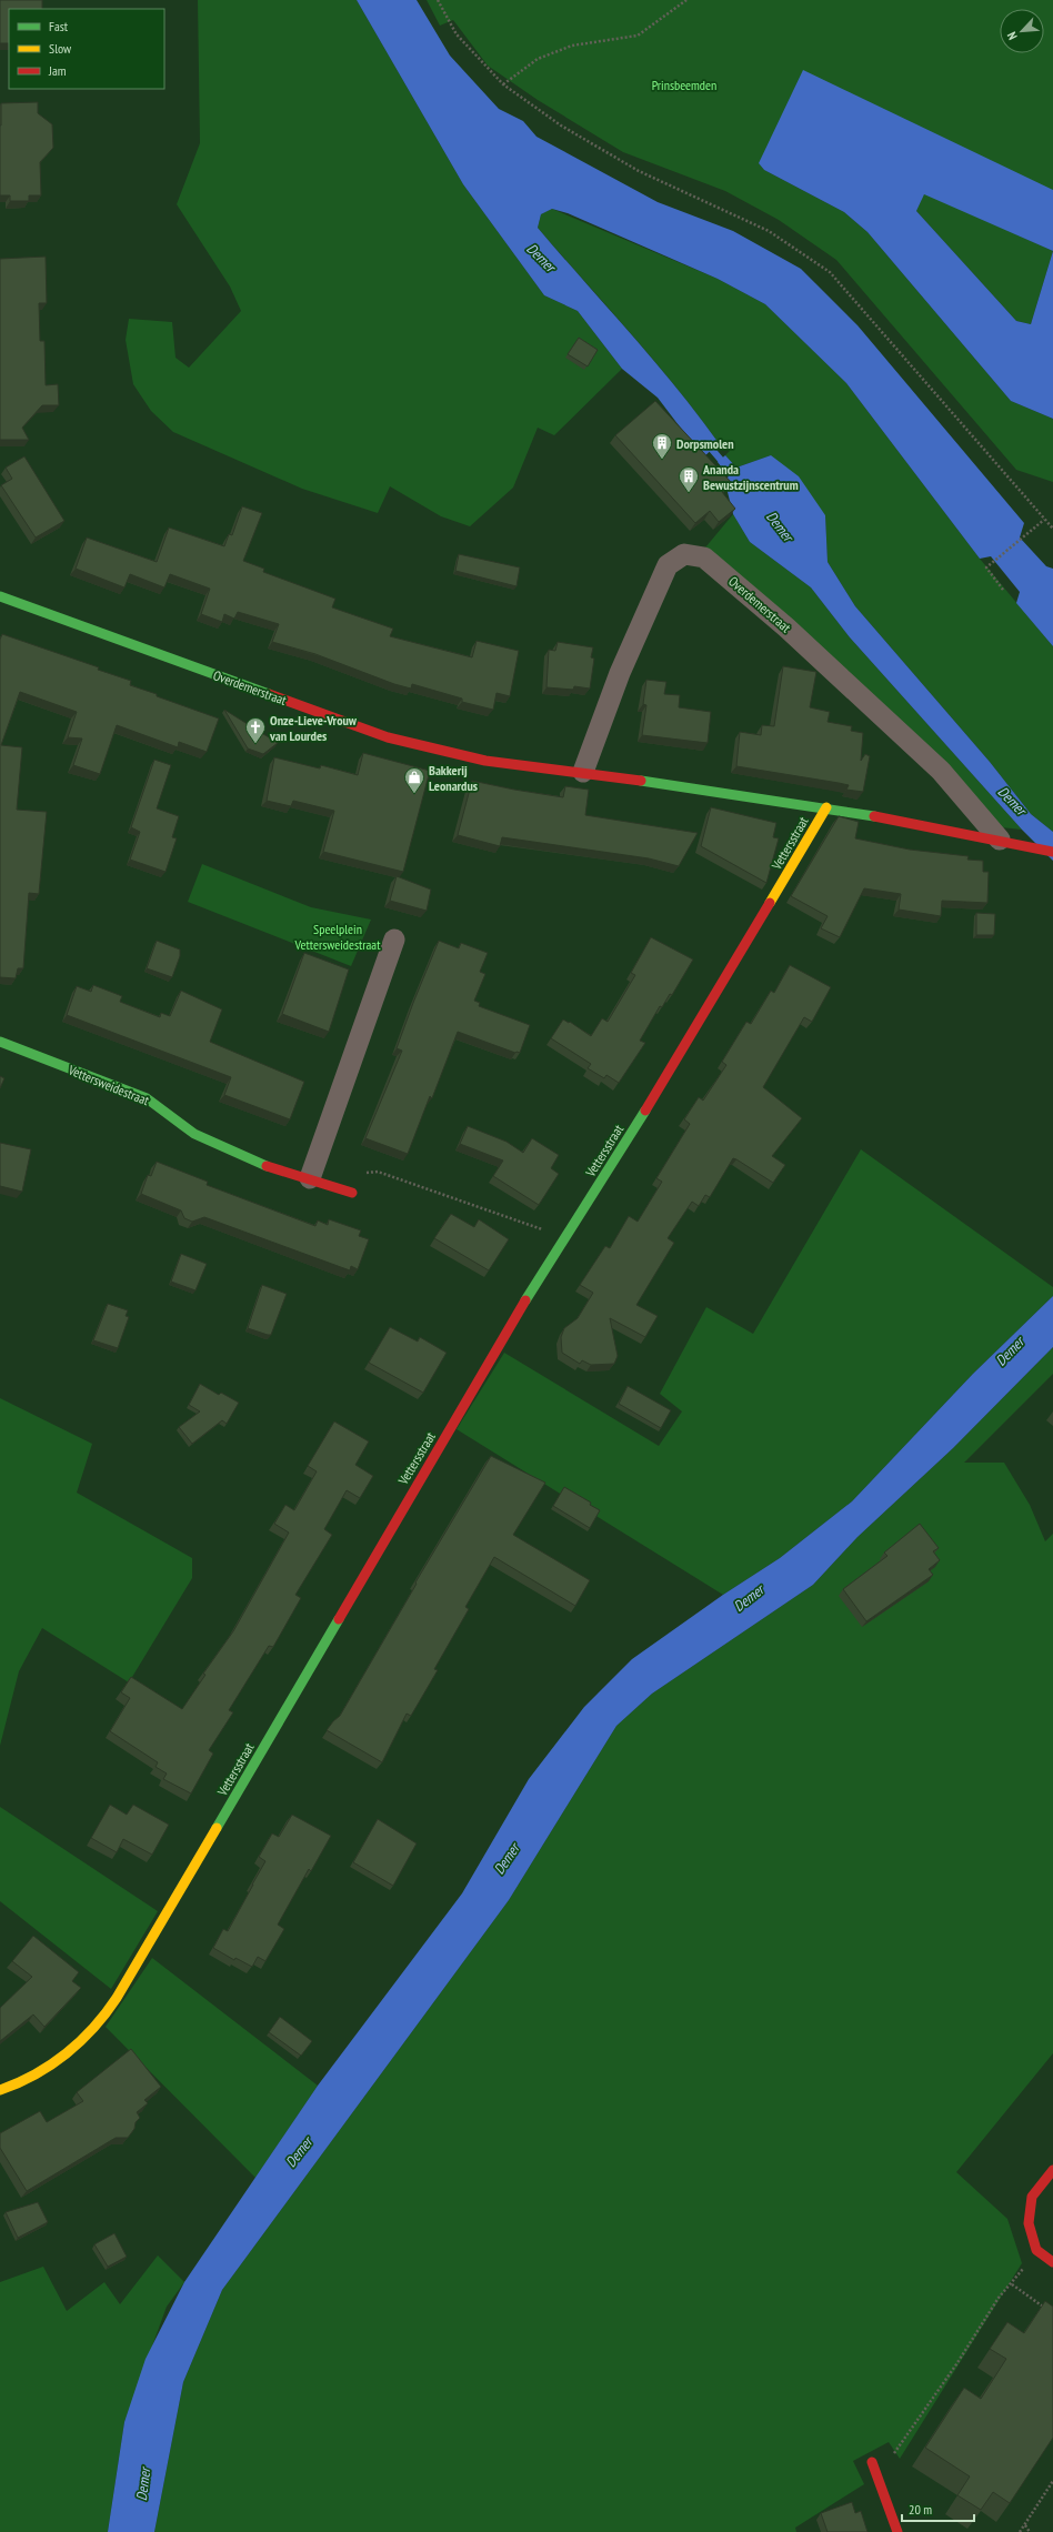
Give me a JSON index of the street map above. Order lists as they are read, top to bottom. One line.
{"streets":{"street":["Overdemerstraat","Vettersstraat","Vettersweidestraat"]},"crossings":[["Overdemerstraat","Vettersstraat"]],"water":["Demer"],"parks":["Prinsbeemden","Speelplein Vettersweidestraat"],"places":{"building":["Dorpsmolen","Ananda Bewustzijnscentrum"],"church":["Onze-Lieve-Vrouw van Lourdes"],"shop":["Bakkerij Leonardus"]},"legend":["Fast","Slow","Jam"],"scale_bar":"20 m","north":"bottom left"}
